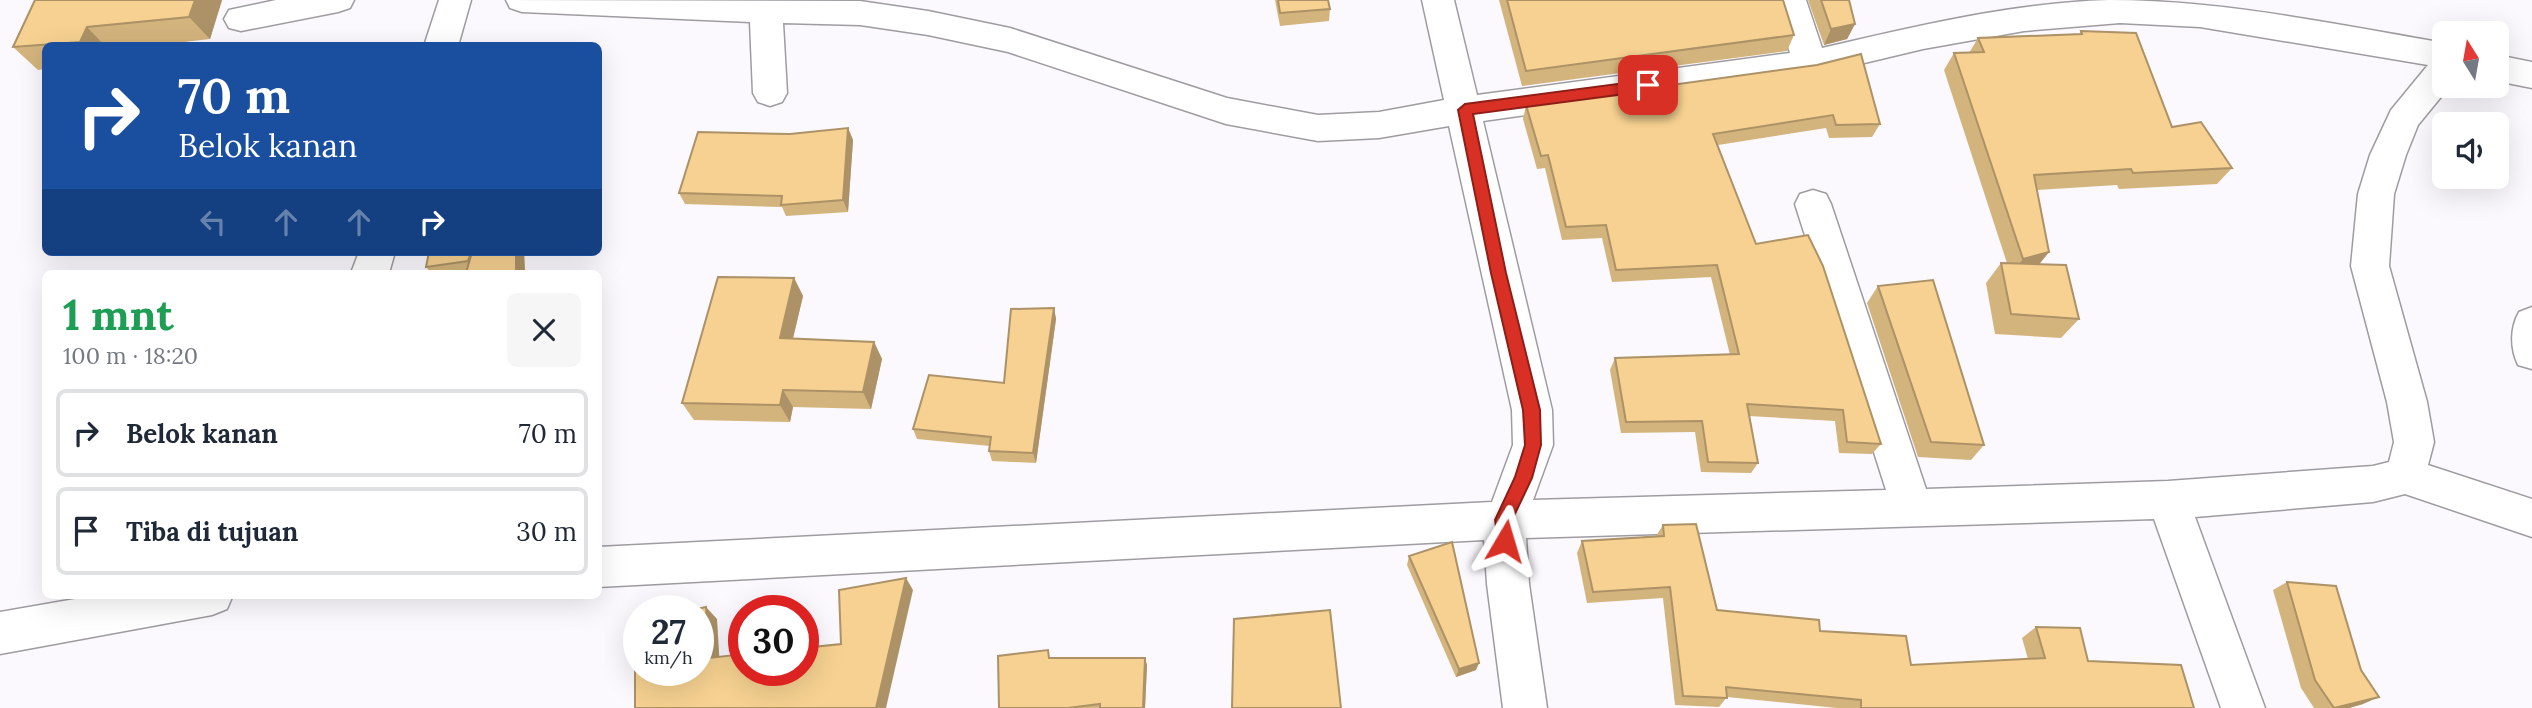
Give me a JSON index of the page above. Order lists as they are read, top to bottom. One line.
{"north":"top","page":{"turn":["70 m","Belok kanan"],"heading":["1 mnt","100 m · 18:20"],"list":[{"name":"Belok kanan","value":"70 m"},{"name":"Tiba di tujuan","value":"30 m"}],"speed":"27 km/h","limit":"30"}}
